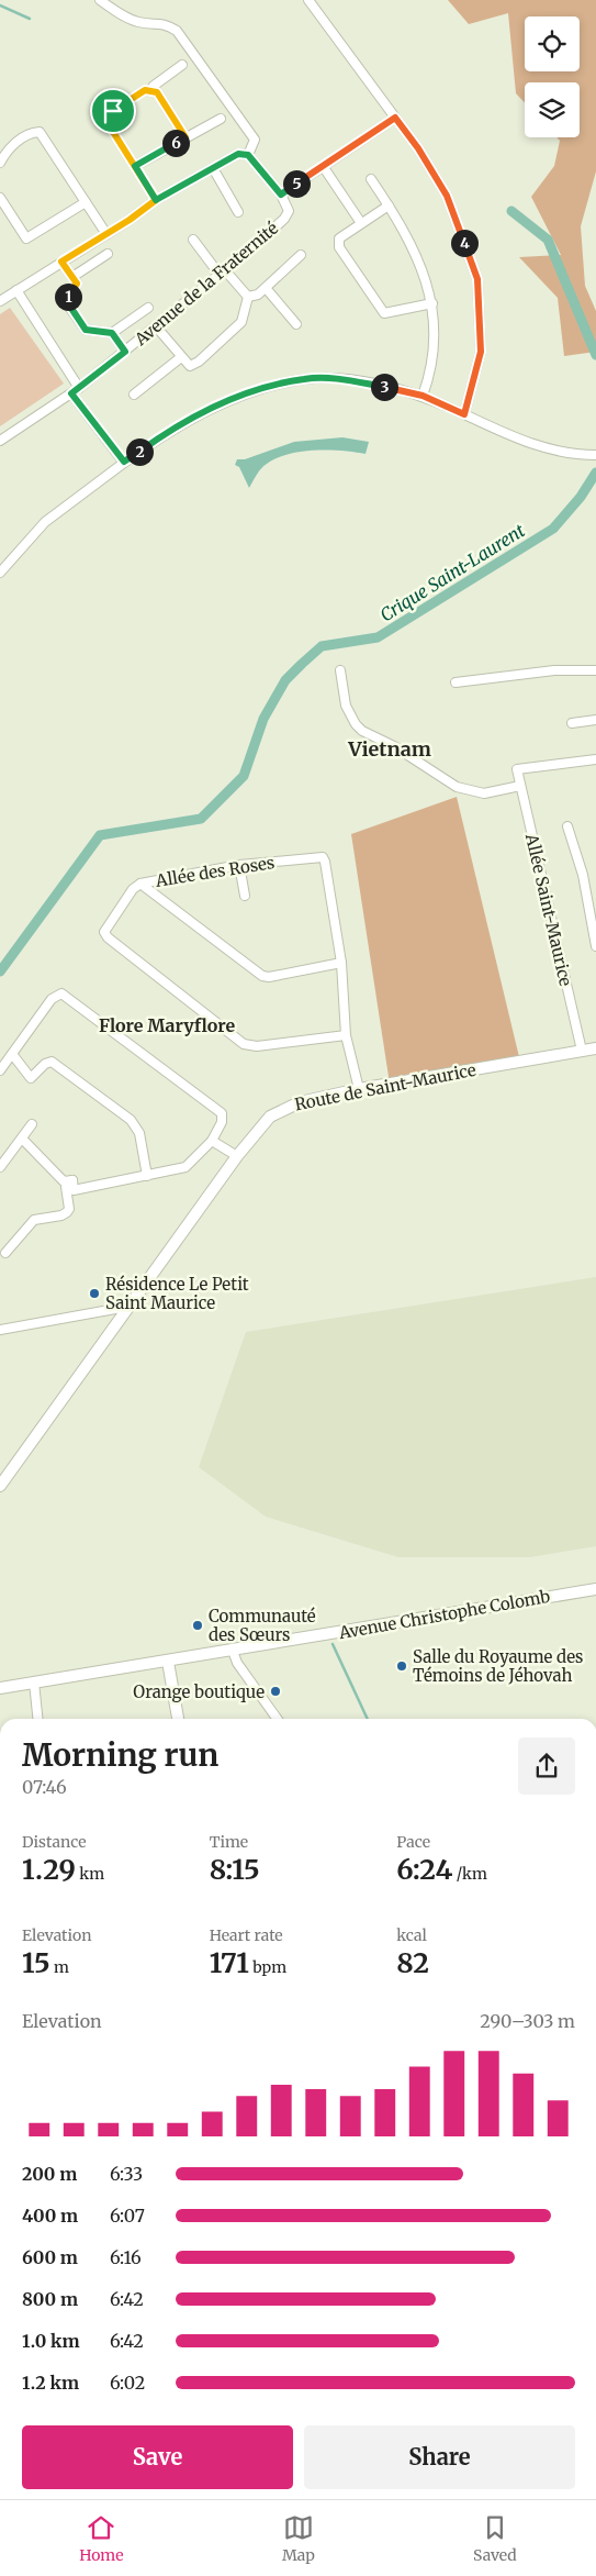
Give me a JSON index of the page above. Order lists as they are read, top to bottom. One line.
{"streets":{"street":["Avenue de la Fraternité","Allée des Roses","Allée Saint-Maurice","Route de Saint-Maurice","Avenue Christophe Colomb"]},"crossings":[["Allée des Roses","Route de Saint-Maurice"],["Allée Saint-Maurice","Route de Saint-Maurice"]],"districts":["Vietnam","Flore Maryflore"],"water":["Crique Saint-Laurent"],"places":["Résidence Le Petit Saint Maurice","Communauté des Sœurs","Salle du Royaume des Témoins de Jéhovah","Orange boutique"],"page":{"pins":["6","5","4","1","3","2"],"heading":["Morning run","07:46"],"stats":[["Distance","1.29 km"],["Time","8:15"],["Pace","6:24 /km"],["Elevation","15 m"],["Heart rate","171 bpm"],["kcal","82"]],"chart":["Elevation","290–303 m"],"list":[{"name":"200 m","note":"6:33"},{"name":"400 m","note":"6:07"},{"name":"600 m","note":"6:16"},{"name":"800 m","note":"6:42"},{"name":"1.0 km","note":"6:42"},{"name":"1.2 km","note":"6:02"}],"buttons":["Save","Share"],"tabs":["Home","Map","Saved"]}}
